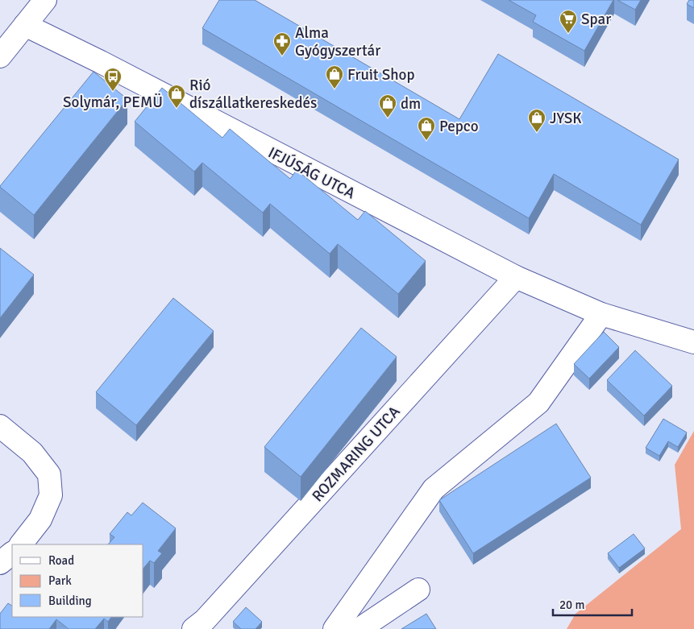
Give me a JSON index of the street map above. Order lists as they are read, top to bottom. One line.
{"streets":{"street":["IFJÚSÁG UTCA","ROZMARING UTCA"]},"crossings":[["IFJÚSÁG UTCA","ROZMARING UTCA"]],"places":{"supermarket":["Spar"],"pharmacy":["Alma Gyógyszertár"],"shop":["Fruit Shop","Rió díszállatkereskedés","dm","JYSK","Pepco"],"bus stop":["Solymár, PEMÜ"]},"legend":["Road","Park","Building"],"scale_bar":"20 m"}
